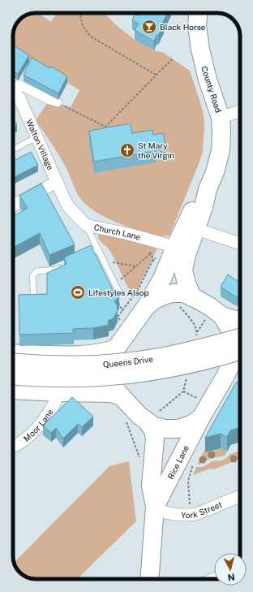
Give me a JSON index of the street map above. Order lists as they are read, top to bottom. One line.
{"streets":{"highway":["County Road","Queens Drive","Rice Lane"],"street":["Walton Village","Church Lane","Moor Lane","York Street"]},"crossings":[["County Road","Church Lane"],["Walton Village","Church Lane"],["Rice Lane","York Street"]],"places":{"bar":["Black Horse"],"church":["St Mary the Virgin"],"sports":["Lifestyles Alsop"]},"north":"bottom"}
